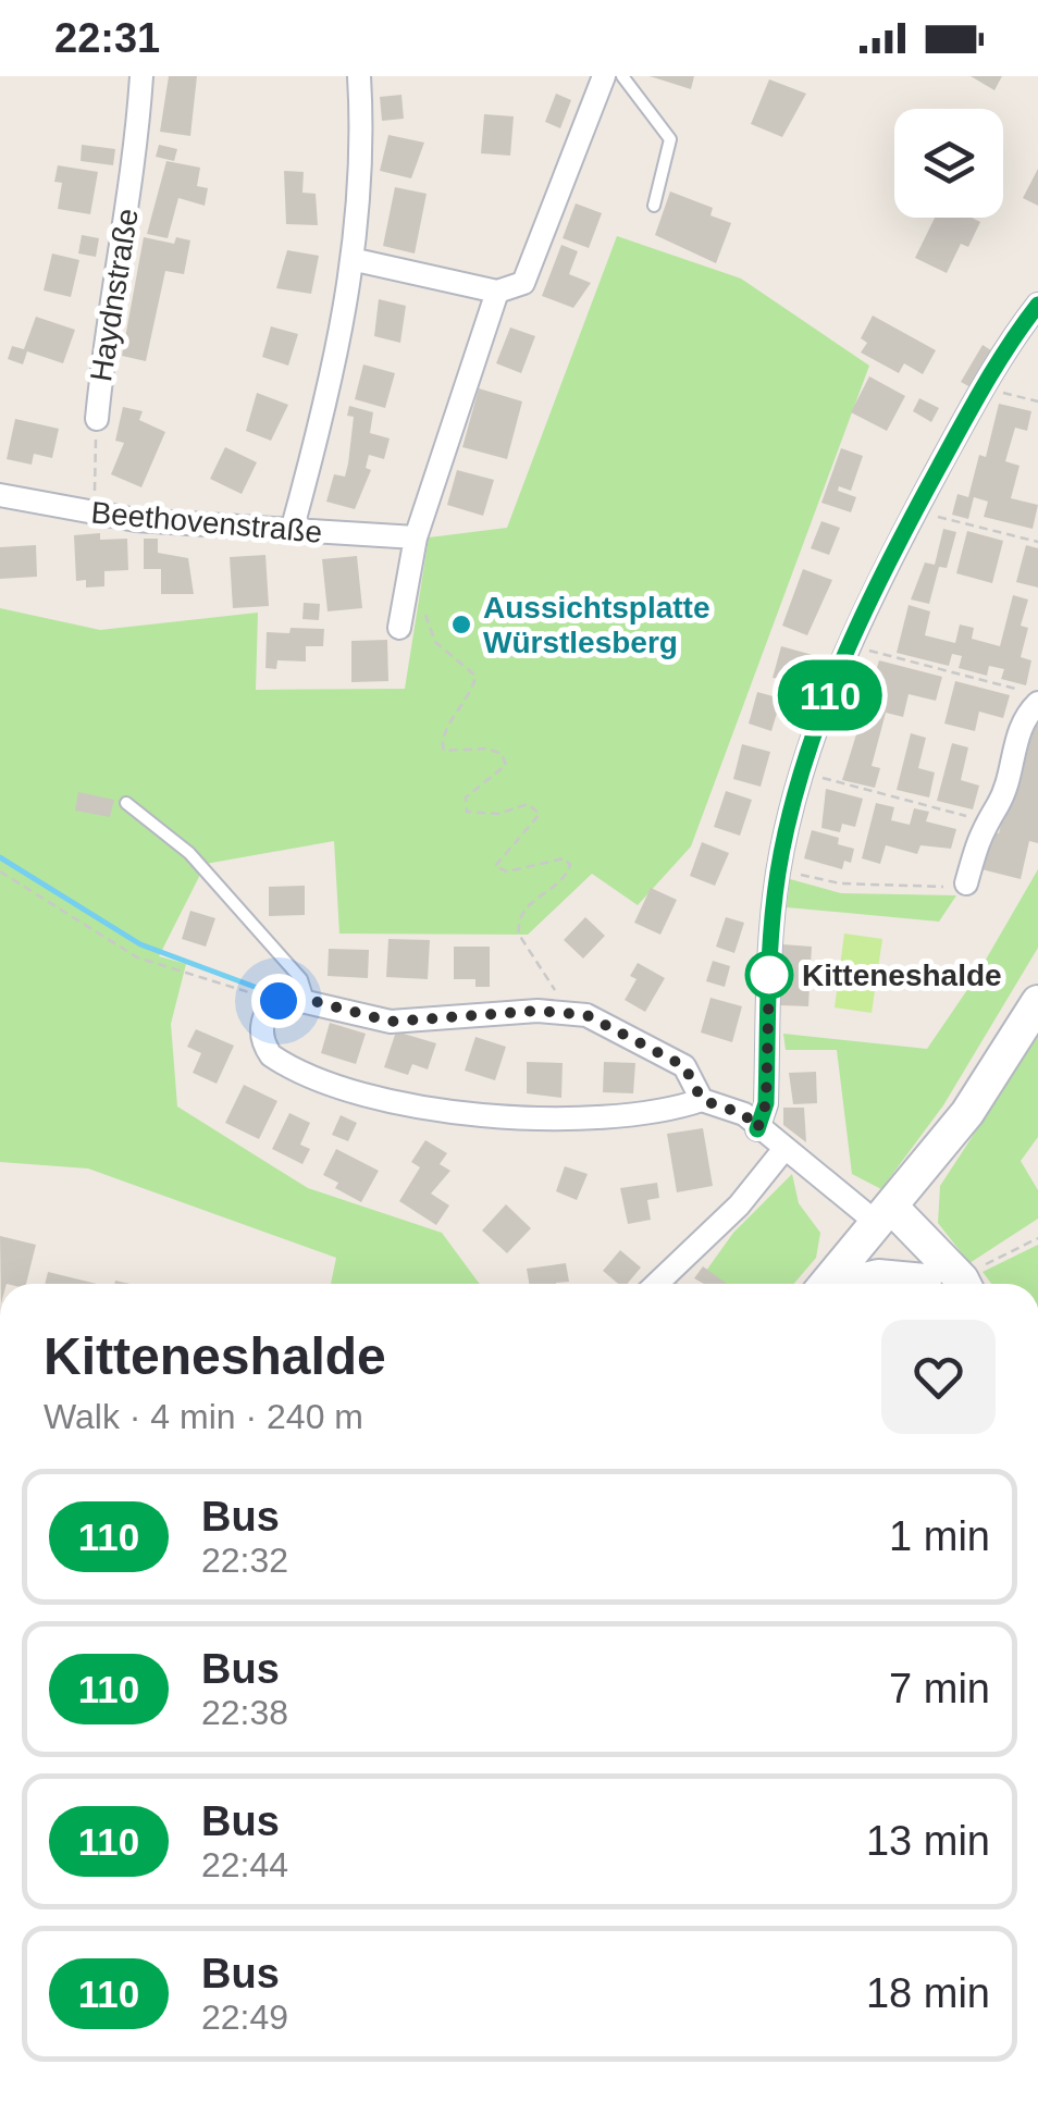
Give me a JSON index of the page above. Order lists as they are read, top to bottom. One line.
{"streets":{"street":["Haydnstraße","Beethovenstraße"]},"crossings":[["Haydnstraße","Beethovenstraße"]],"places":["Aussichtsplatte Würstlesberg","Kitteneshalde"],"lines":["bus line 110"],"page":{"status":"22:31","on_map":"110","heading":["Kitteneshalde","Walk · 4 min · 240 m"],"list":[{"mark":"110","name":"Bus","note":"22:32","value":"1 min"},{"mark":"110","name":"Bus","note":"22:38","value":"7 min"},{"mark":"110","name":"Bus","note":"22:44","value":"13 min"},{"mark":"110","name":"Bus","note":"22:49","value":"18 min"}]}}
